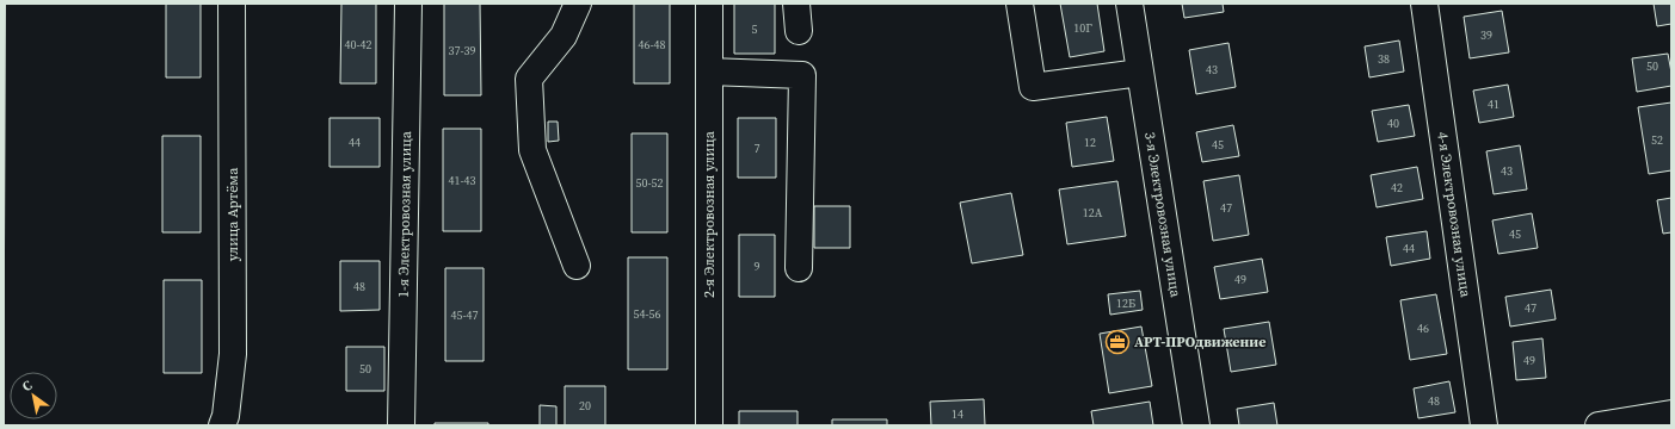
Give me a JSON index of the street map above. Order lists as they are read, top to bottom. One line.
{"streets":{"street":["улица Артёма","1-я Электровозная улица","2-я Электровозная улица","3-я Электровозная улица","4-я Электровозная улица"]},"places":{"office":["АРТ-ПРОдвижение"]},"house_numbers":["10Г","5","39","40-42","46-48","37-39","38","50","43","41","40","52","44","12","45","7","43","41-43","50-52","42","47","12А","45","44","9","49","48","12Б","47","54-56","45-47","46","49","50","48","20","14"],"north":"top left"}
